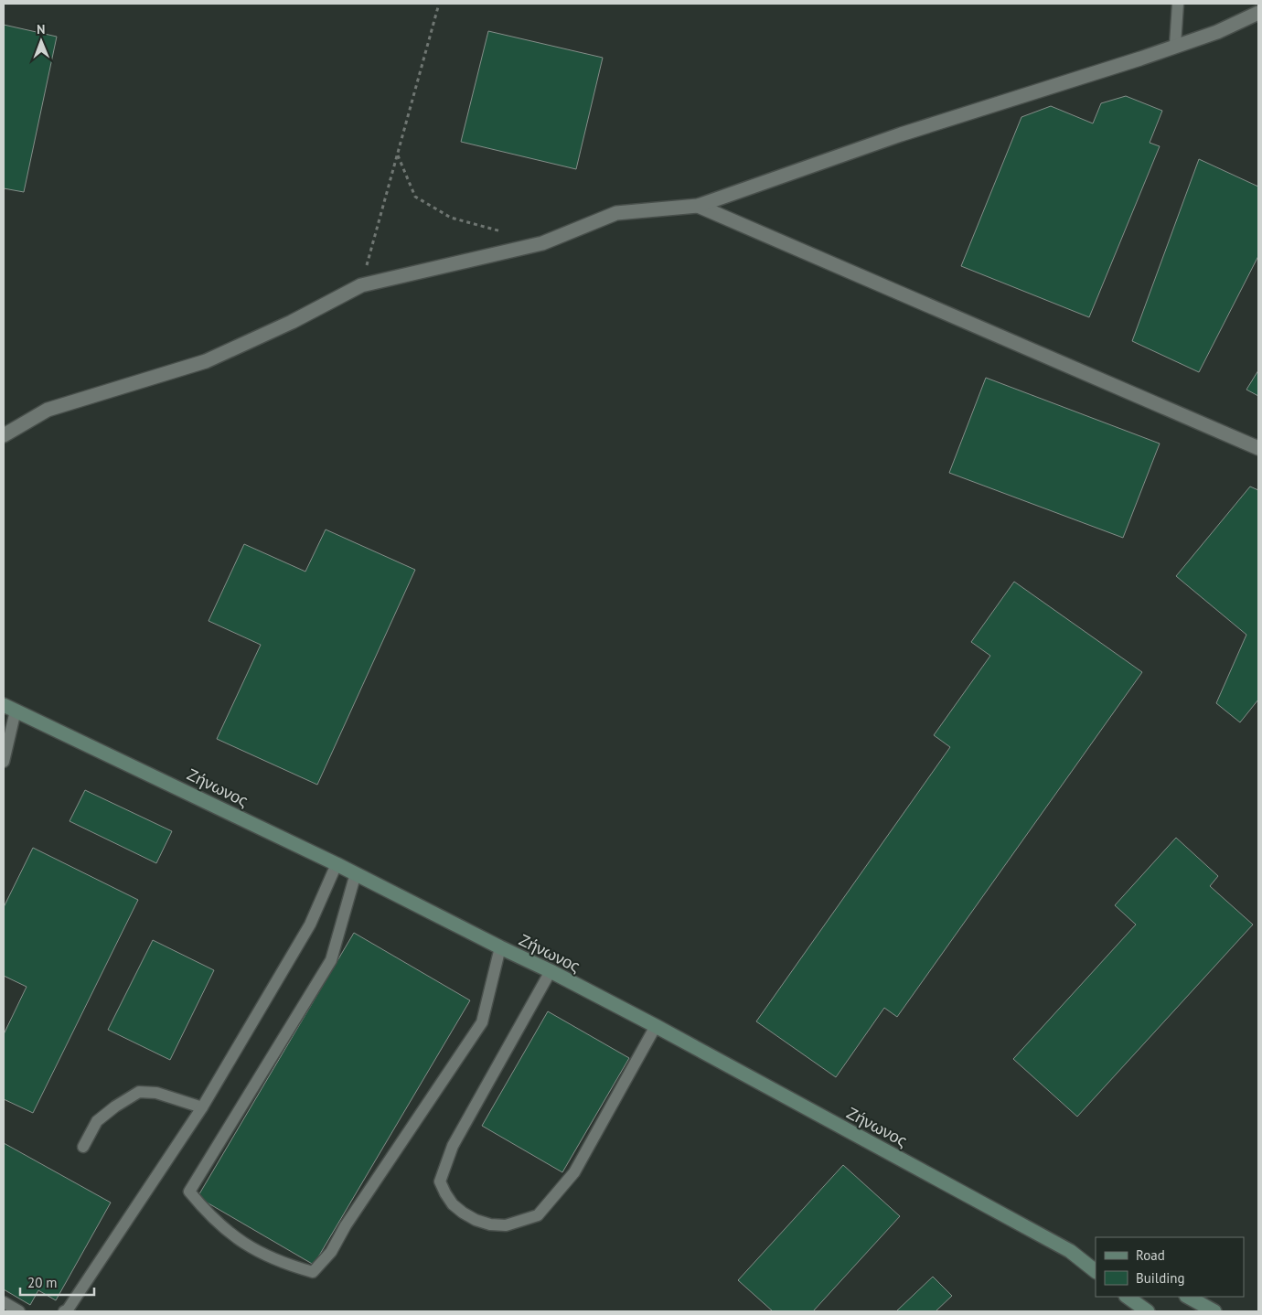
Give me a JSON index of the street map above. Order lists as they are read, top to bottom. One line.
{"streets":{"street":["Ζήνωνος"]},"legend":["Road","Building"],"scale_bar":"20 m","north":"top"}
